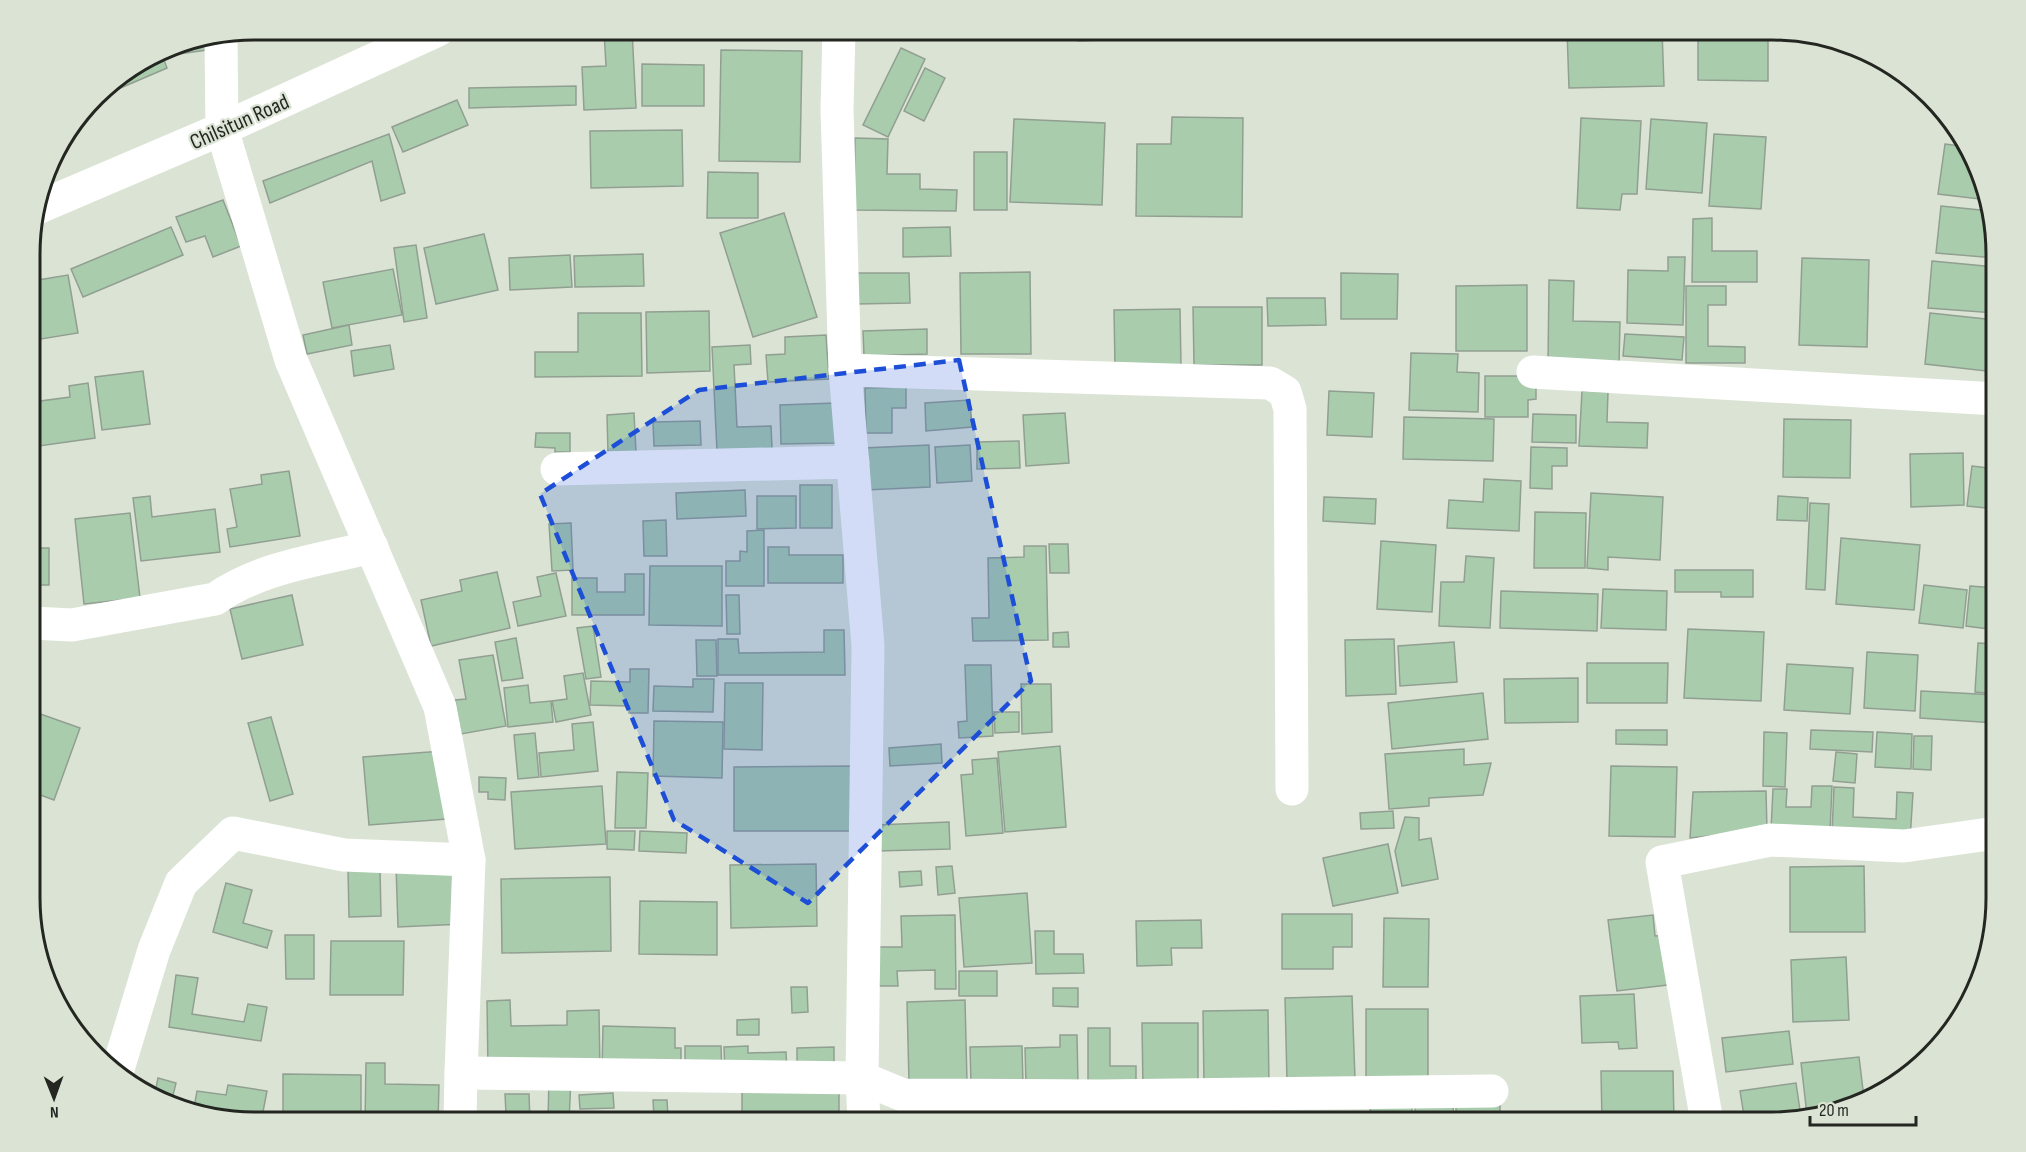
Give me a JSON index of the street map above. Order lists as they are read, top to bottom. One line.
{"streets":{"street":["Chilsitun Road"]},"scale_bar":"20 m","north":"bottom"}
